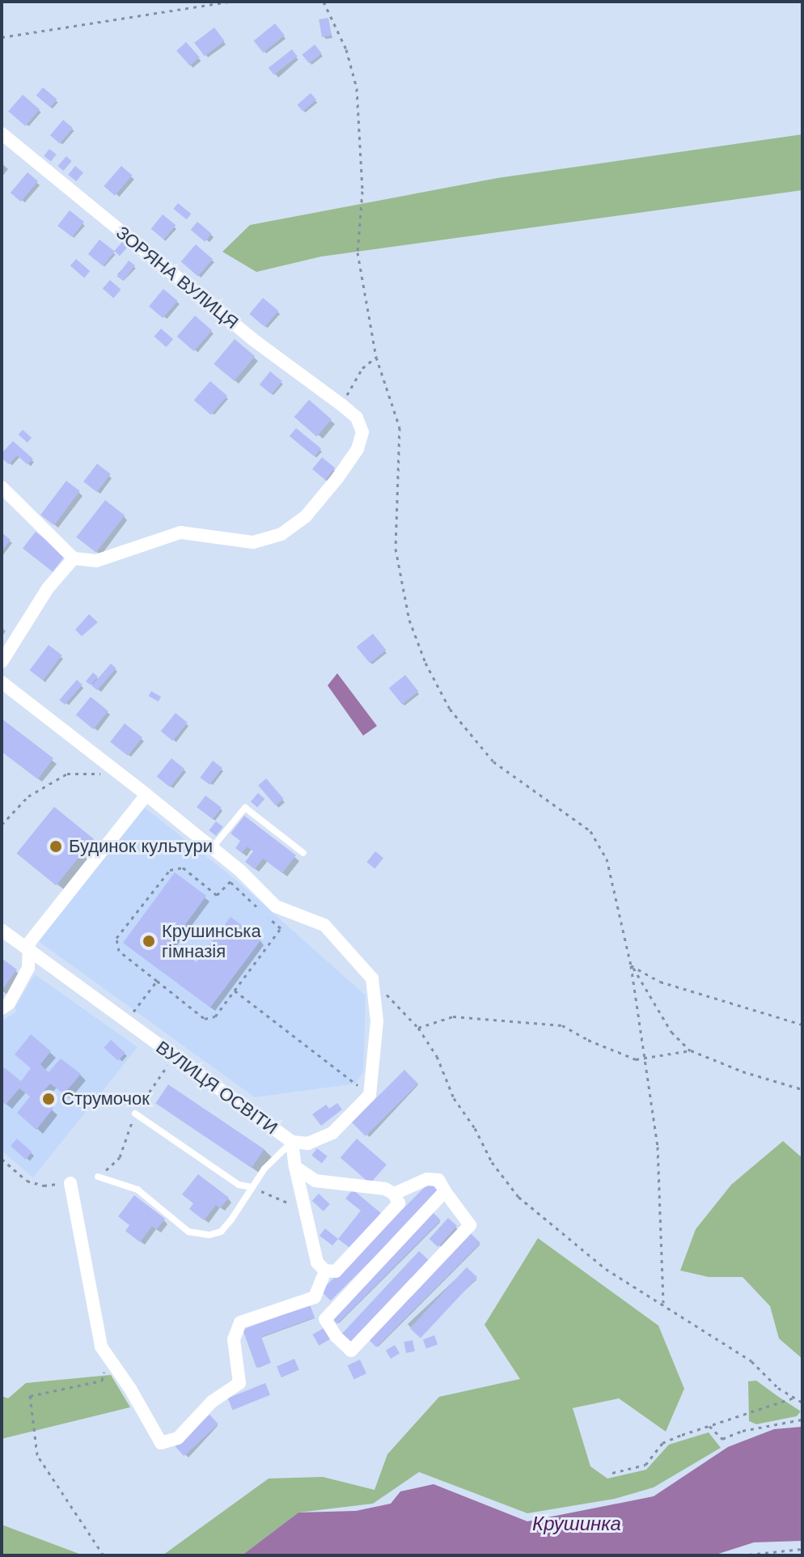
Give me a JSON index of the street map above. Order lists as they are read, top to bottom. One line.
{"streets":{"street":["ЗОРЯНА ВУЛИЦЯ","ВУЛИЦЯ ОСВІТИ"]},"water":["Крушинка"],"places":["Будинок культури","Крушинська гімназія","Струмочок"]}
